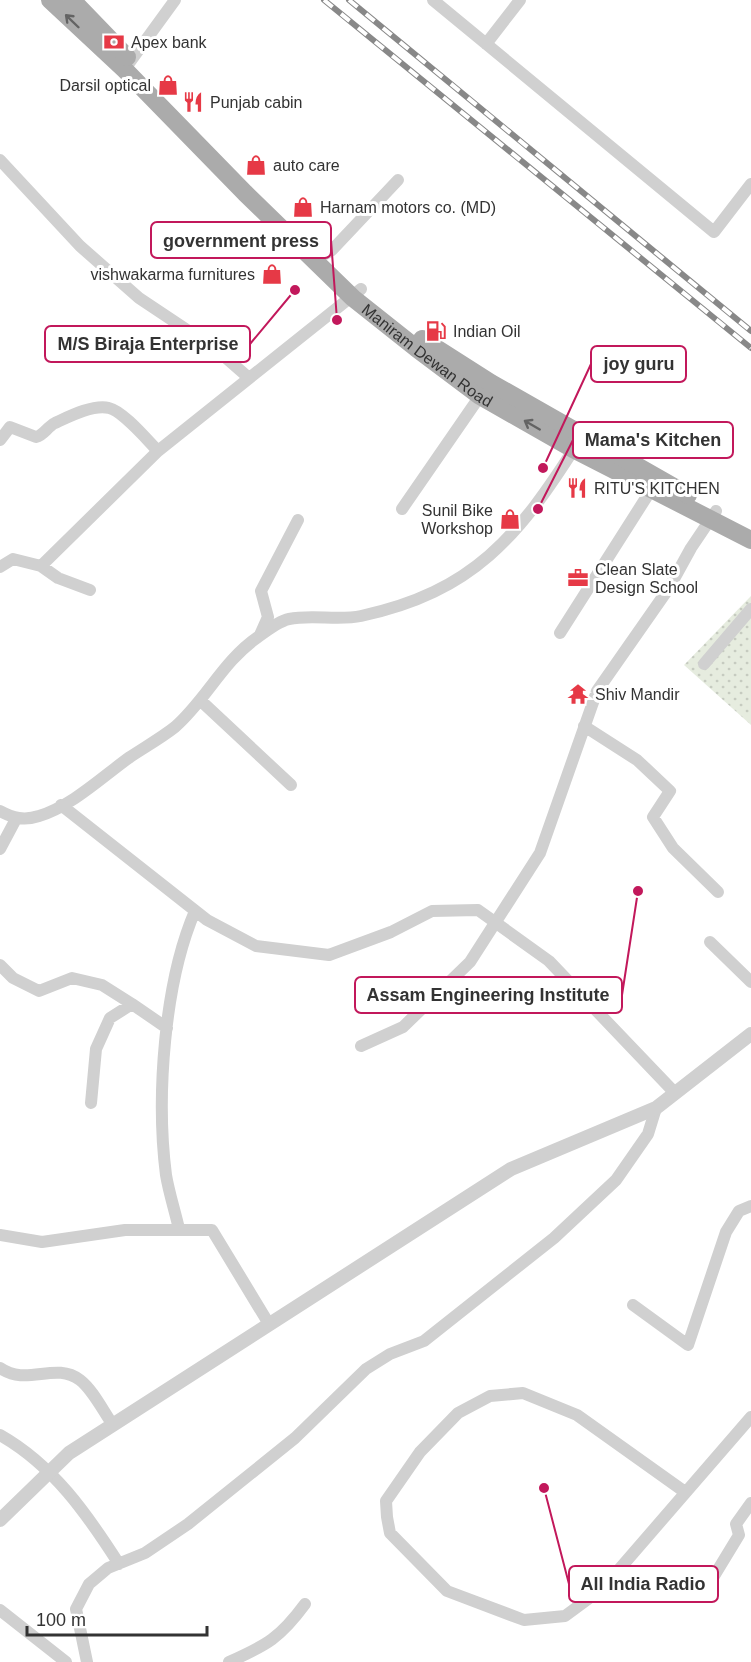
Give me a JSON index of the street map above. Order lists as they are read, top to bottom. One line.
{"streets":{"main road":["Maniram Dewan Road"]},"places":{"bank":["Apex bank"],"shop":["Darsil optical","auto care","Harnam motors co. (MD)","vishwakarma furnitures","Sunil Bike Workshop"],"restaurant":["Punjab cabin","RITU'S KITCHEN"],"other":["M/S Biraja Enterprise","government press","joy guru","Mama's Kitchen","Assam Engineering Institute","All India Radio"],"fuel station":["Indian Oil"],"office":["Clean Slate Design School"],"temple":["Shiv Mandir"]},"scale_bar":"100 m"}
